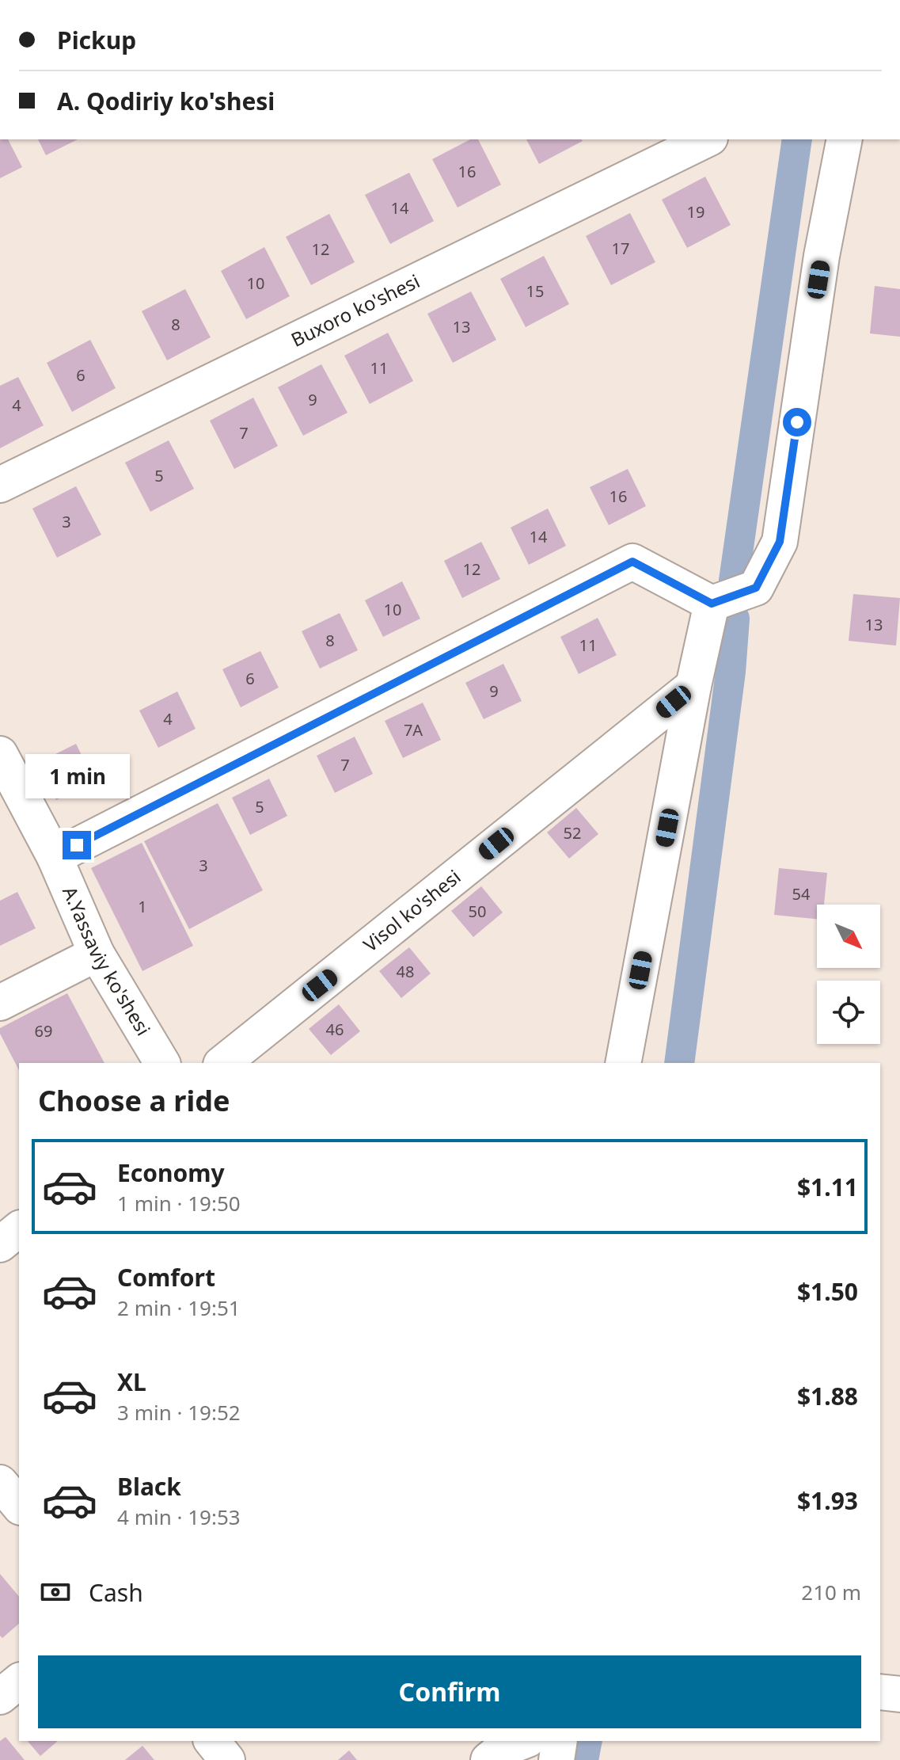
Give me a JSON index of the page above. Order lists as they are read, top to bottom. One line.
{"streets":{"street":["Buxoro ko'shesi","Visol ko'shesi","A.Yassaviy ko'shesi"]},"house_numbers":["16","14","19","17","12","10","15","8","13","11","6","9","4","7","5","16","3","14","12","10","13","8","11","6","9","4","7A","7","5","52","3","54","1","50","48","46","69"],"north":"bottom right","page":{"banner":["Pickup","A. Qodiriy ko'shesi"],"bubble":"1 min","heading":"Choose a ride","list":[{"name":"Economy","note":"1 min · 19:50","value":"$1.11"},{"name":"Comfort","note":"2 min · 19:51","value":"$1.50"},{"name":"XL","note":"3 min · 19:52","value":"$1.88"},{"name":"Black","note":"4 min · 19:53","value":"$1.93"}],"pay":["Cash","210 m"],"buttons":"Confirm"}}
